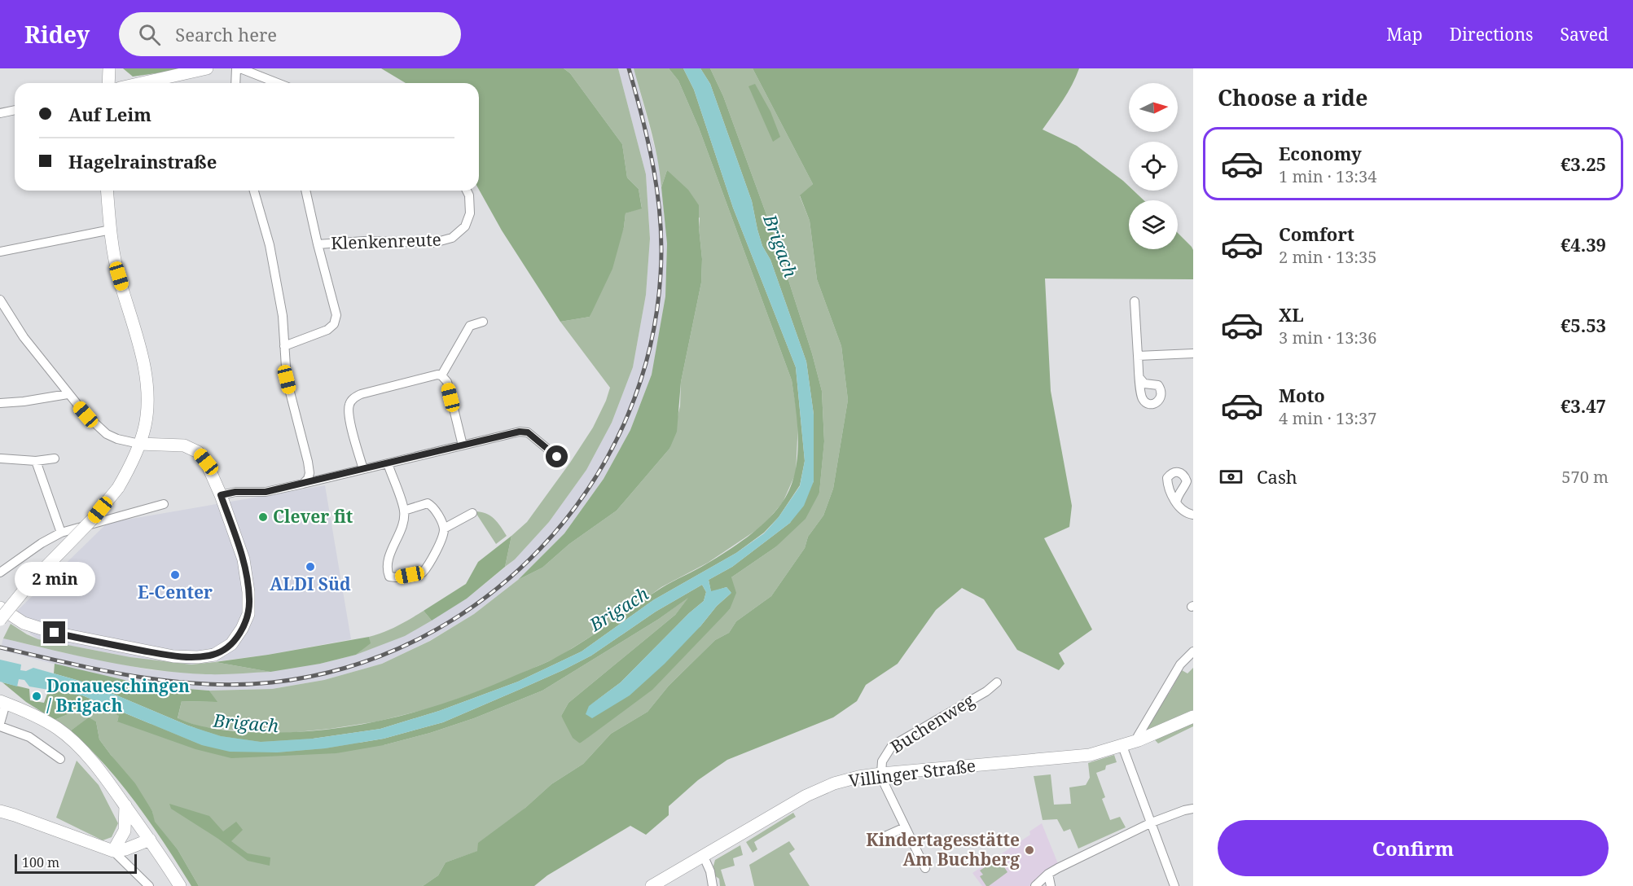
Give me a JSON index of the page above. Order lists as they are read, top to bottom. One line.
{"streets":{"main road":["Villinger Straße"],"street":["Klenkenreute","Buchenweg"]},"crossings":[["Buchenweg","Villinger Straße"]],"water":["Brigach"],"places":["Clever fit","ALDI Süd","E-Center","Donaueschingen / Brigach","Kindertagesstätte Am Buchberg"],"scale_bar":"100 m","north":"right","page":{"header":"Ridey","search":"Search here","nav":["Map","Directions","Saved"],"heading":"Choose a ride","banner":["Auf Leim","Hagelrainstraße"],"list":[{"name":"Economy","note":"1 min · 13:34","value":"€3.25"},{"name":"Comfort","note":"2 min · 13:35","value":"€4.39"},{"name":"XL","note":"3 min · 13:36","value":"€5.53"},{"name":"Moto","note":"4 min · 13:37","value":"€3.47"}],"pay":["Cash","570 m"],"bubble":"2 min","buttons":"Confirm","scale":"100 m"}}
